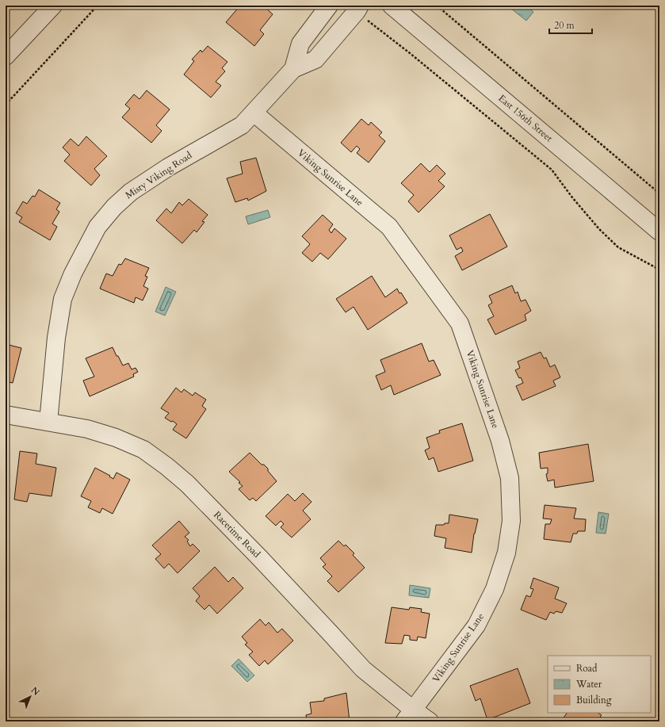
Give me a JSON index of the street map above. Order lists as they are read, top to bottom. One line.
{"streets":{"street":["East 156th Street","Misty Viking Road","Viking Sunrise Lane","Racetime Road"]},"crossings":[["Misty Viking Road","Viking Sunrise Lane"],["Misty Viking Road","Racetime Road"],["Viking Sunrise Lane","Racetime Road"]],"legend":["Road","Water","Building"],"scale_bar":"20 m","north":"top right"}
